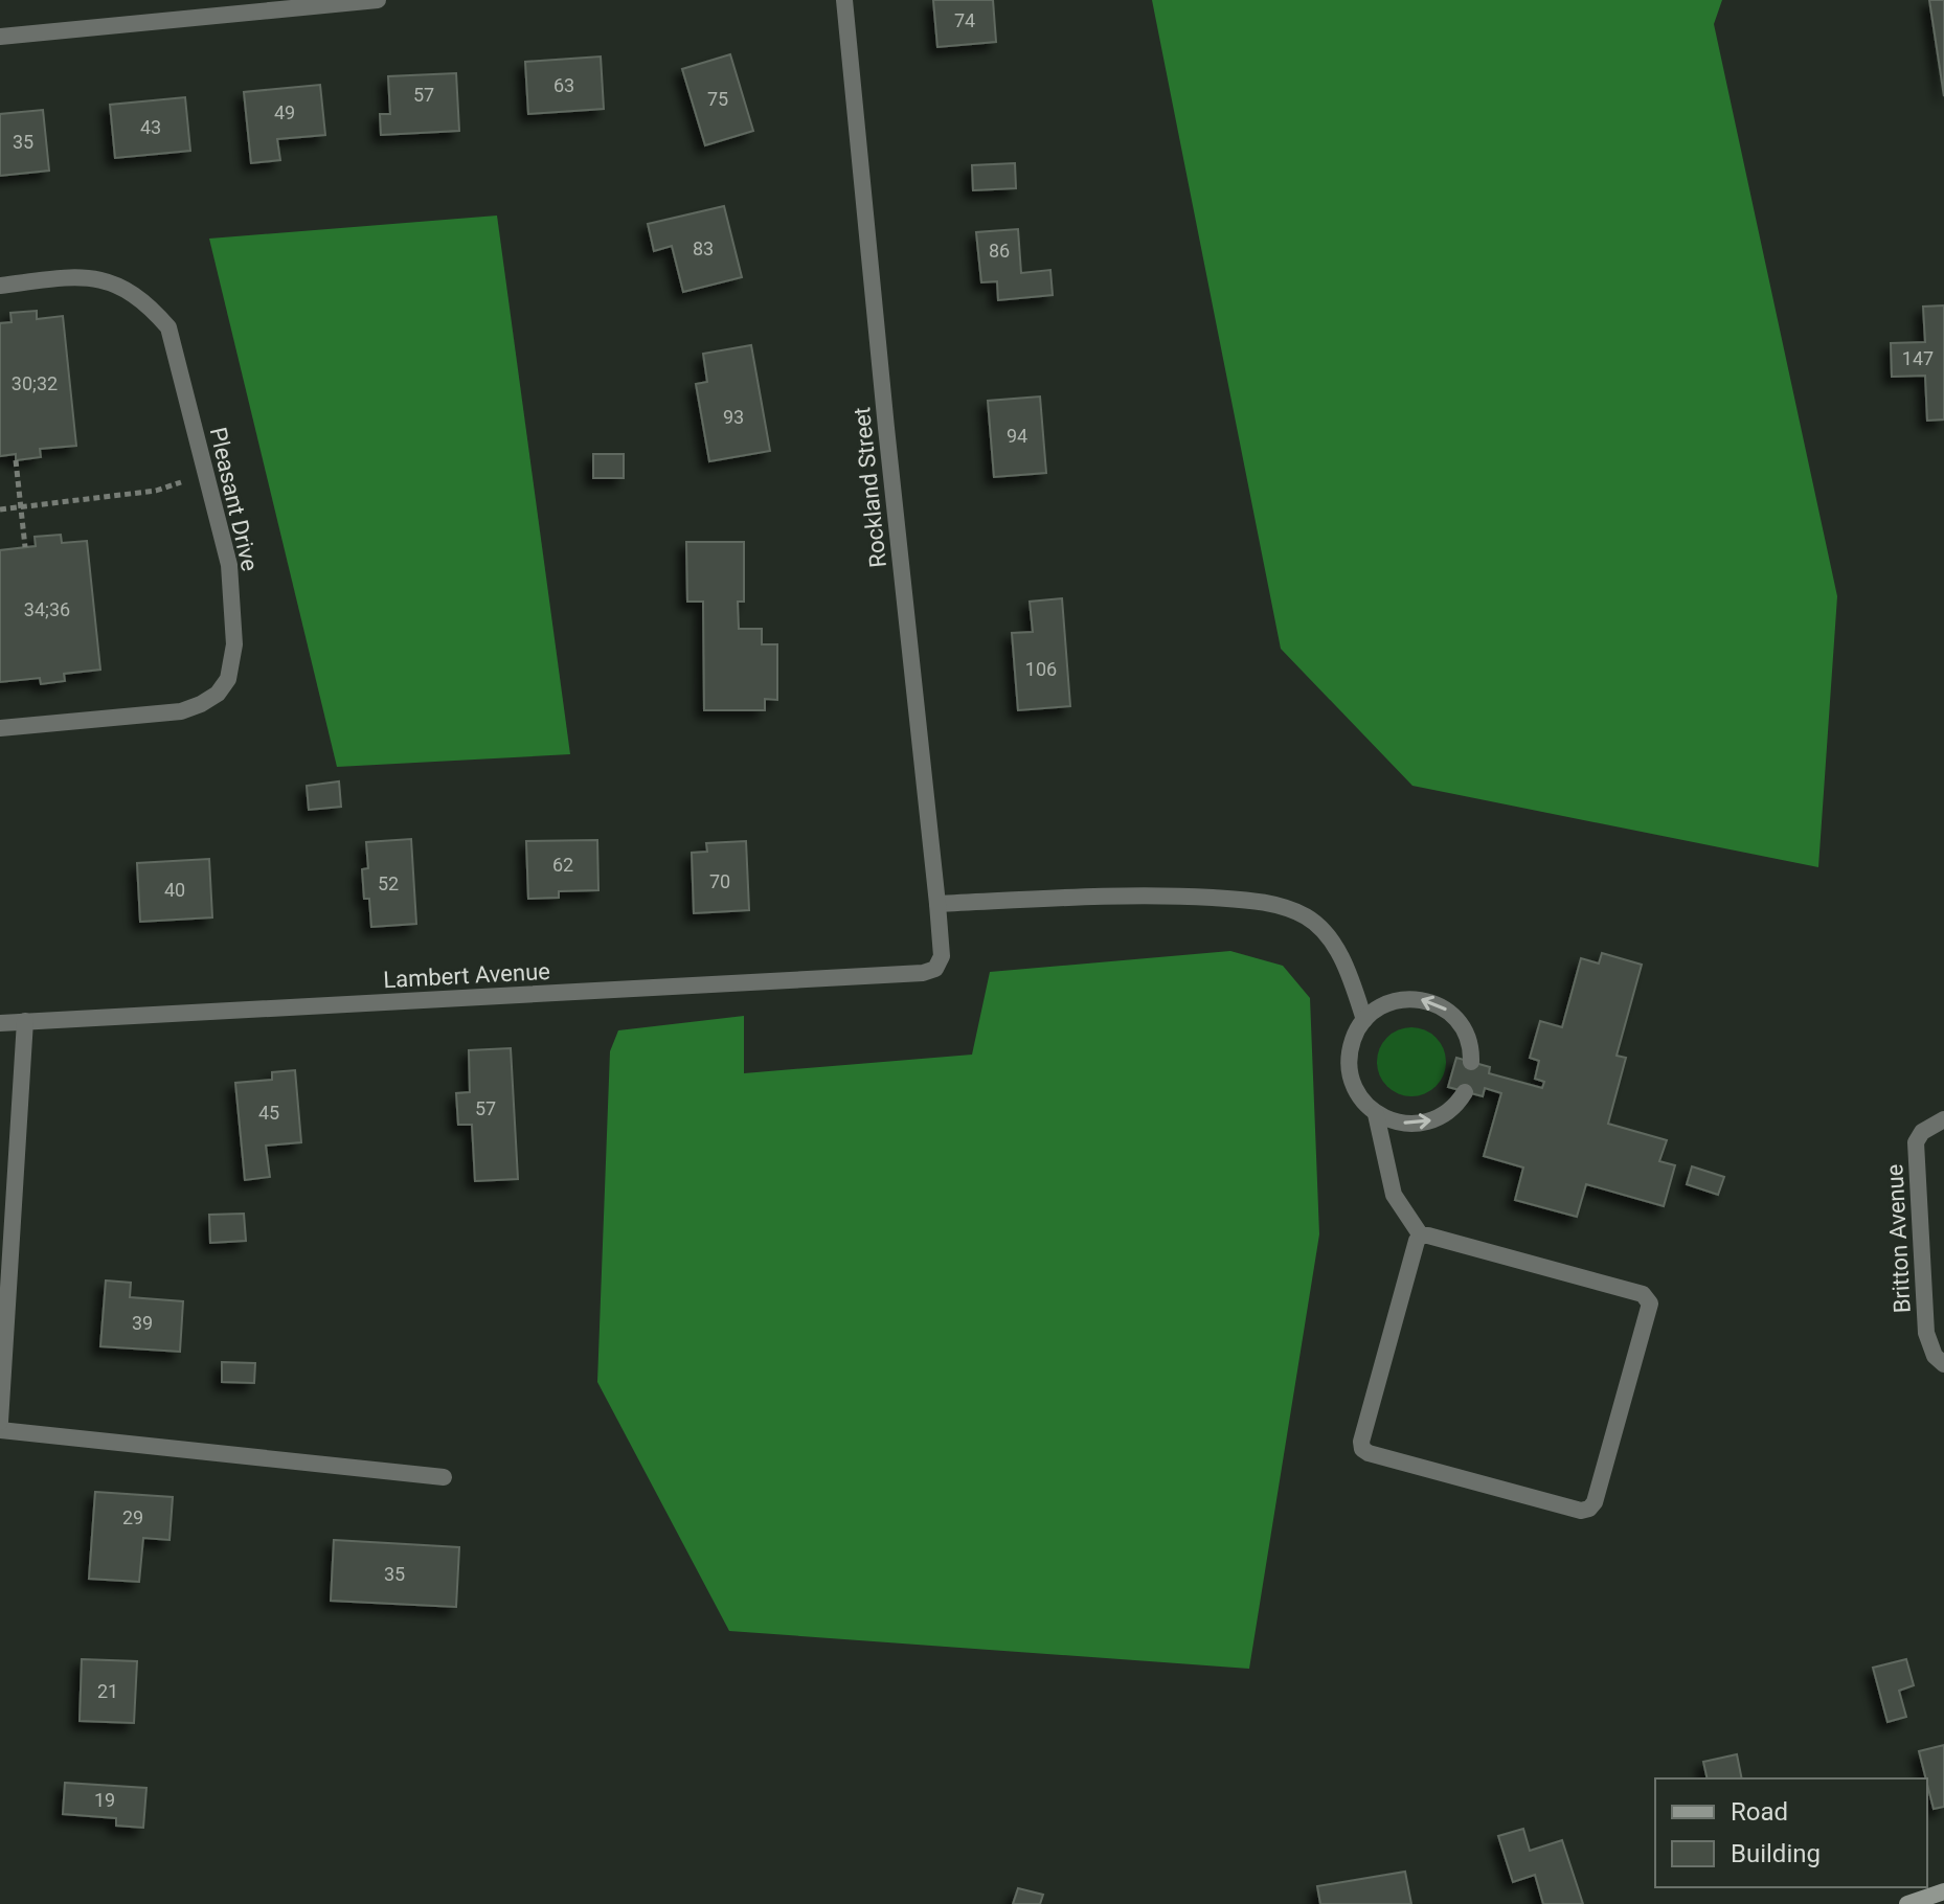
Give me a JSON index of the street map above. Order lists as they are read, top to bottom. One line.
{"streets":{"street":["Rockland Street","Pleasant Drive","Lambert Avenue","Britton Avenue"]},"crossings":[["Rockland Street","Lambert Avenue"]],"house_numbers":["74","63","57","75","49","43","35","83","86","147","30;32","93","94","34;36","106","62","70","52","40","57","45","39","29","35","21","19"],"legend":["Road","Building"]}
